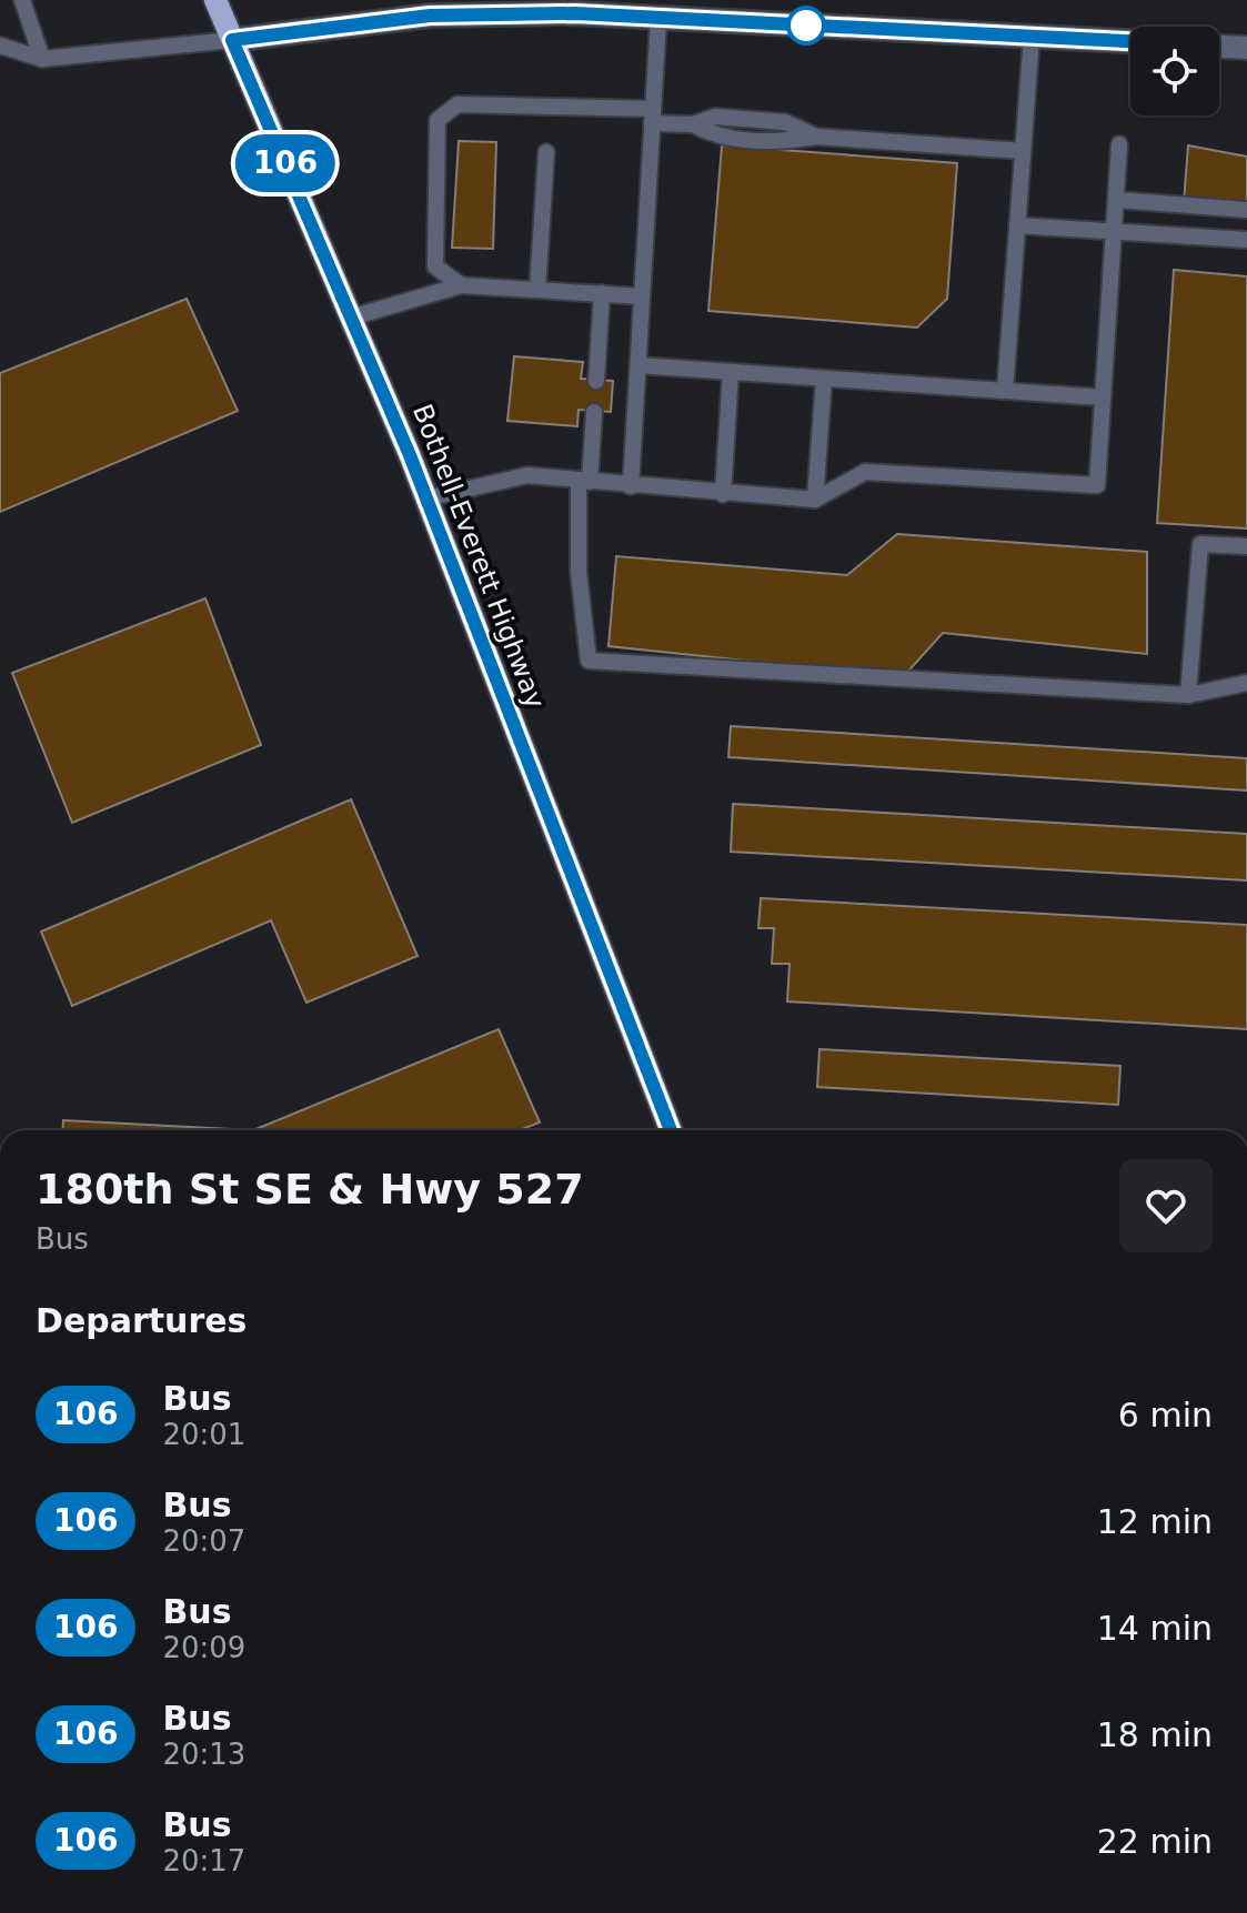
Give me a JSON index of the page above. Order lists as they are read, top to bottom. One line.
{"streets":{"main road":["Bothell-Everett Highway"]},"lines":["bus line 106"],"page":{"on_map":"106","heading":[["180th St SE & Hwy 527","Bus"],"Departures"],"list":[{"mark":"106","name":"Bus","note":"20:01","value":"6 min"},{"mark":"106","name":"Bus","note":"20:07","value":"12 min"},{"mark":"106","name":"Bus","note":"20:09","value":"14 min"},{"mark":"106","name":"Bus","note":"20:13","value":"18 min"},{"mark":"106","name":"Bus","note":"20:17","value":"22 min"}]}}
